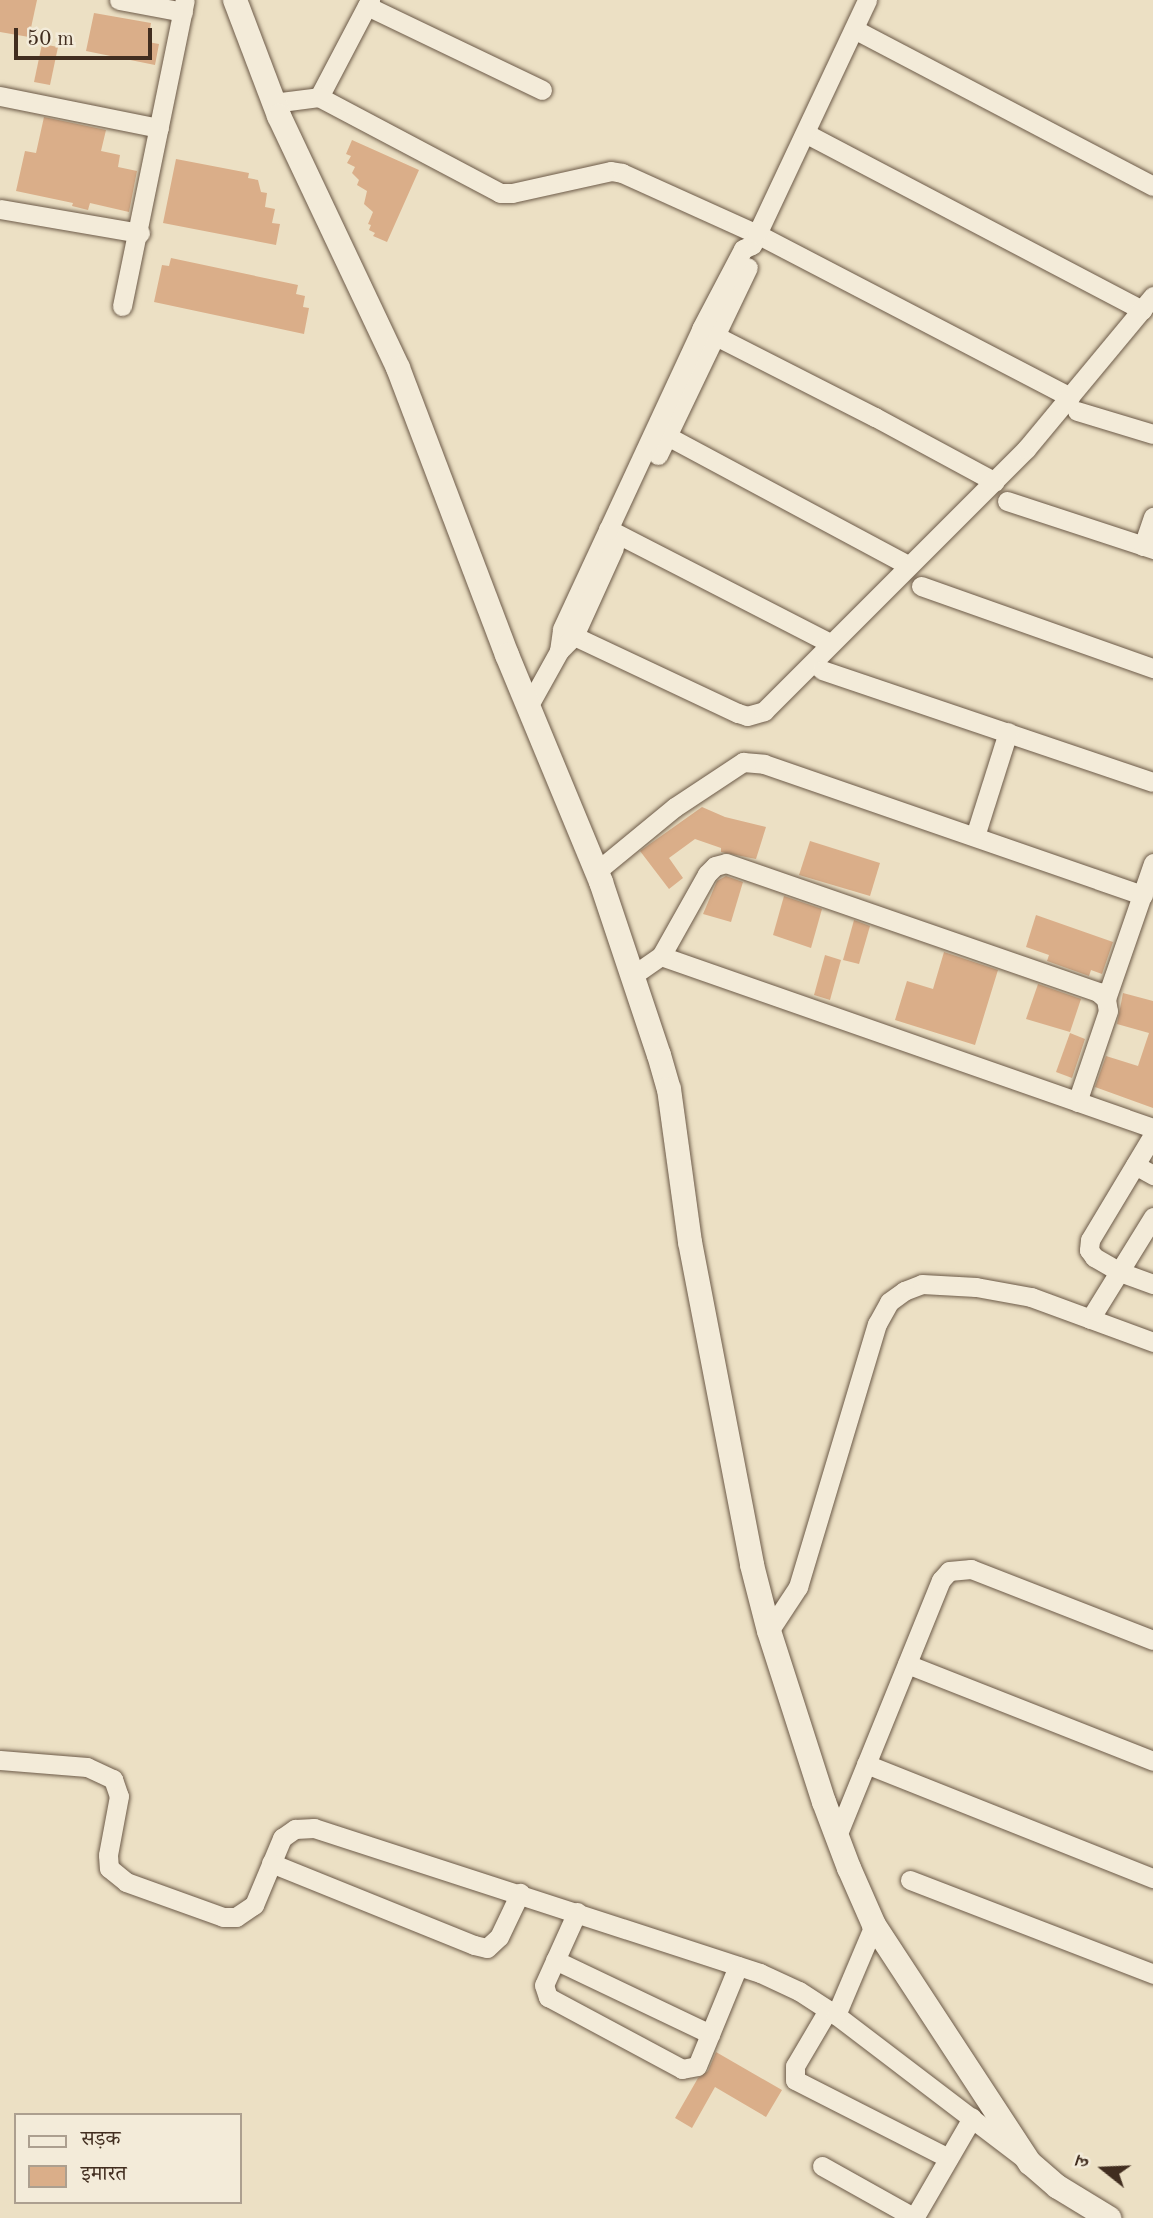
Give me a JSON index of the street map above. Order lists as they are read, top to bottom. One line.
{"legend":["सड़क","इमारत"],"scale_bar":"50 m","north":"left"}
